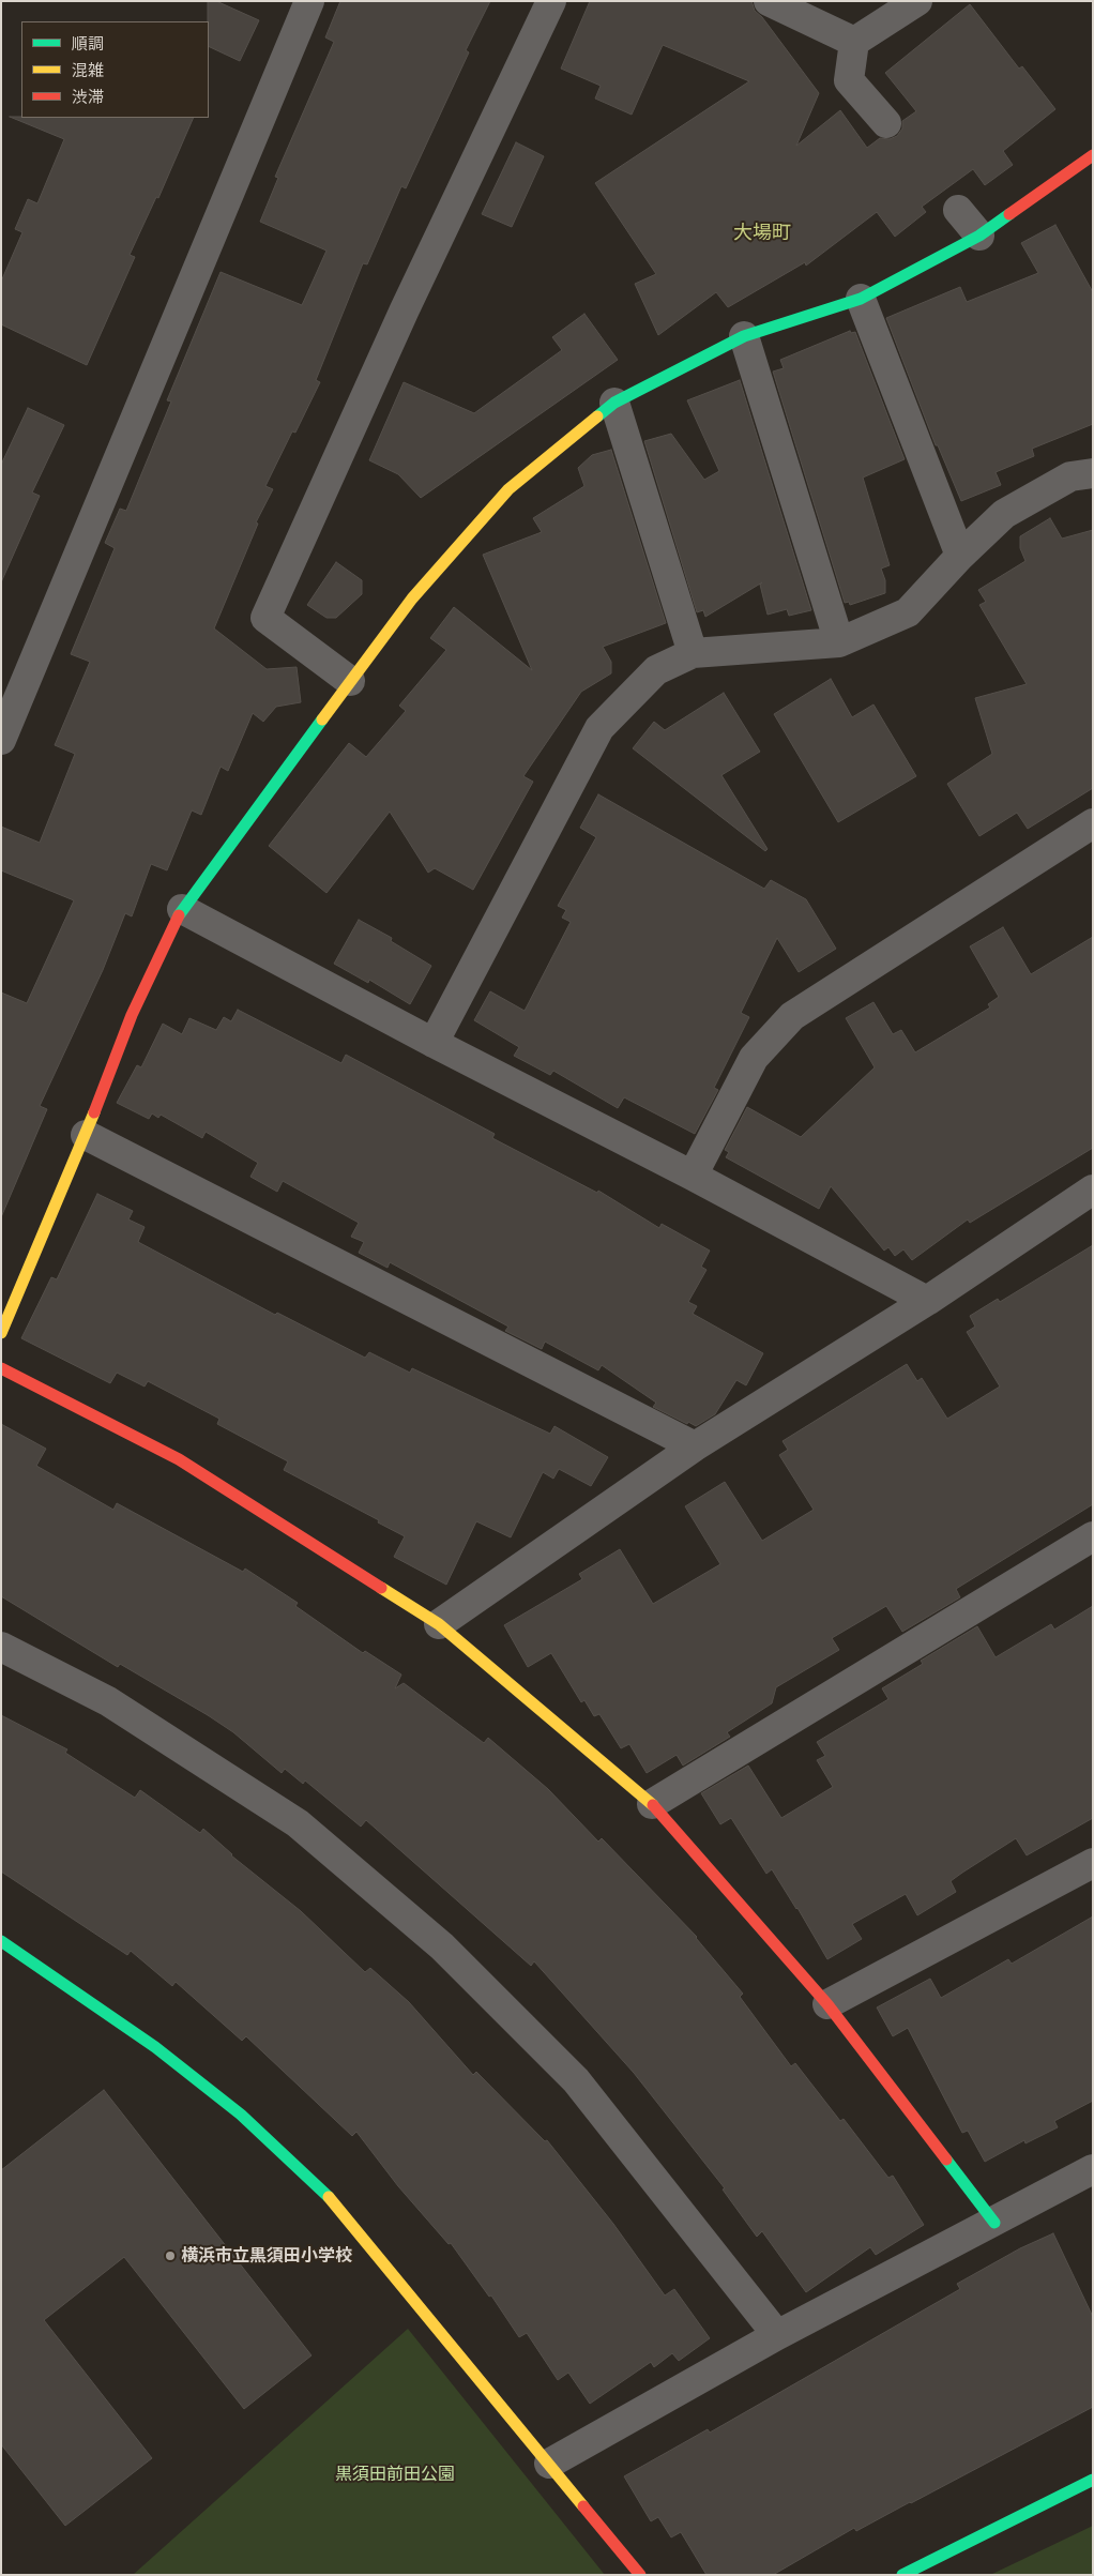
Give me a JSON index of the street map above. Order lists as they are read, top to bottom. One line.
{"districts":["大場町"],"parks":["黒須田前田公園"],"places":["横浜市立黒須田小学校"],"legend":["順調","混雑","渋滞"]}
